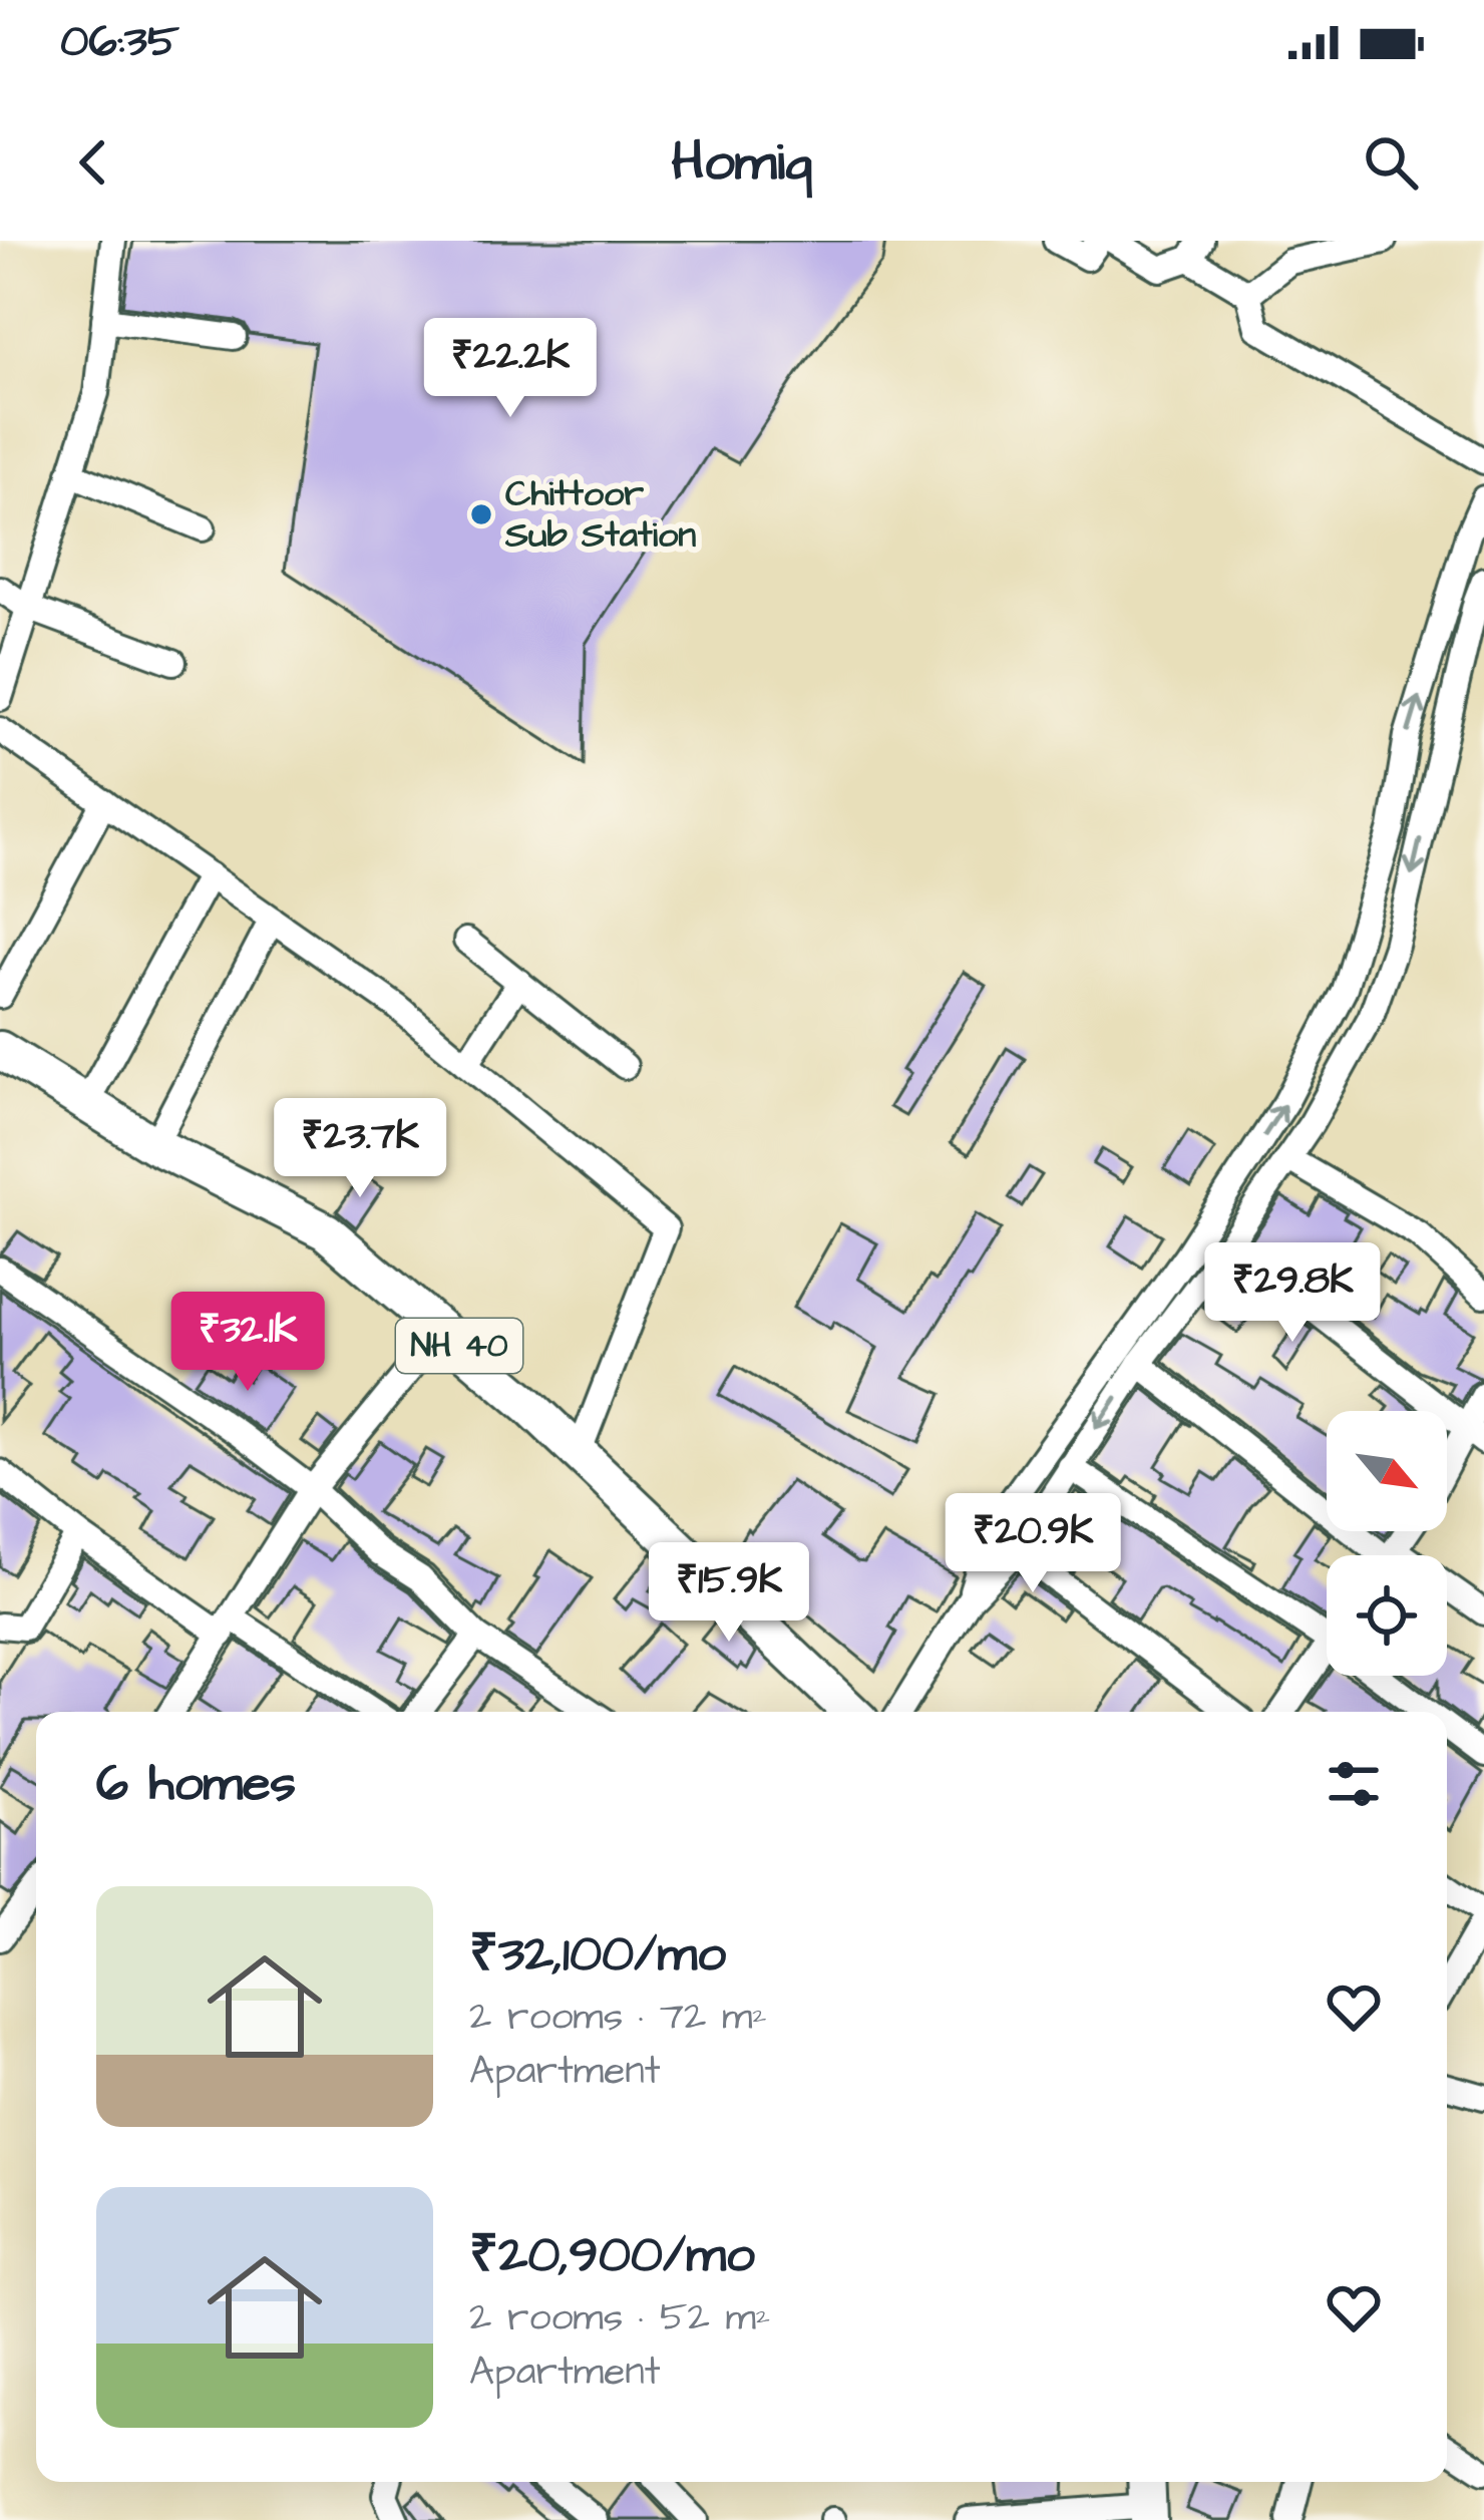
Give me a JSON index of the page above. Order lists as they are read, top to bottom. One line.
{"streets":{"highway":["NH 40"]},"places":["Chittoor Sub Station"],"north":"bottom right","page":{"status":"06:35","header":"Homiq","price":["₹22.2K","₹23.7K","₹29.8K","₹32.1K","₹20.9K","₹15.9K"],"heading":"6 homes","list":[{"name":"₹32,100/mo","note":"2 rooms · 72 m² · Apartment"},{"name":"₹20,900/mo","note":"2 rooms · 52 m² · Apartment"}]}}
